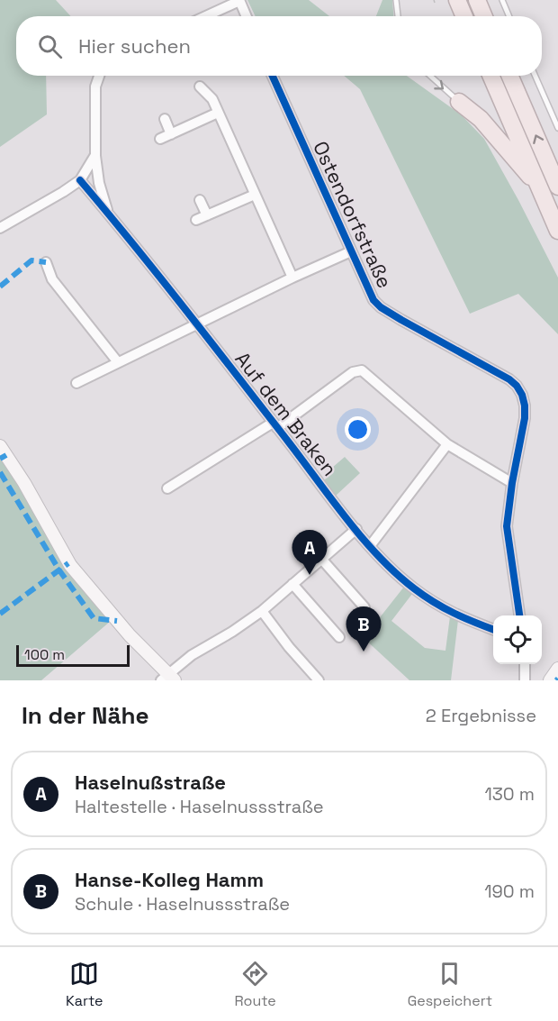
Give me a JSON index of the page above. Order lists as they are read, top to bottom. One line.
{"streets":{"street":["Ostendorfstraße","Auf dem Braken"]},"scale_bar":"100 m","page":{"search":"Hier suchen","pins":["A","B"],"scale":"100 m","heading":["In der Nähe","2 Ergebnisse"],"list":[{"mark":"A","name":"Haselnußstraße","note":"Haltestelle · Haselnussstraße","value":"130 m"},{"mark":"B","name":"Hanse-Kolleg Hamm","note":"Schule · Haselnussstraße","value":"190 m"}],"nav":["Karte","Route","Gespeichert"]}}
